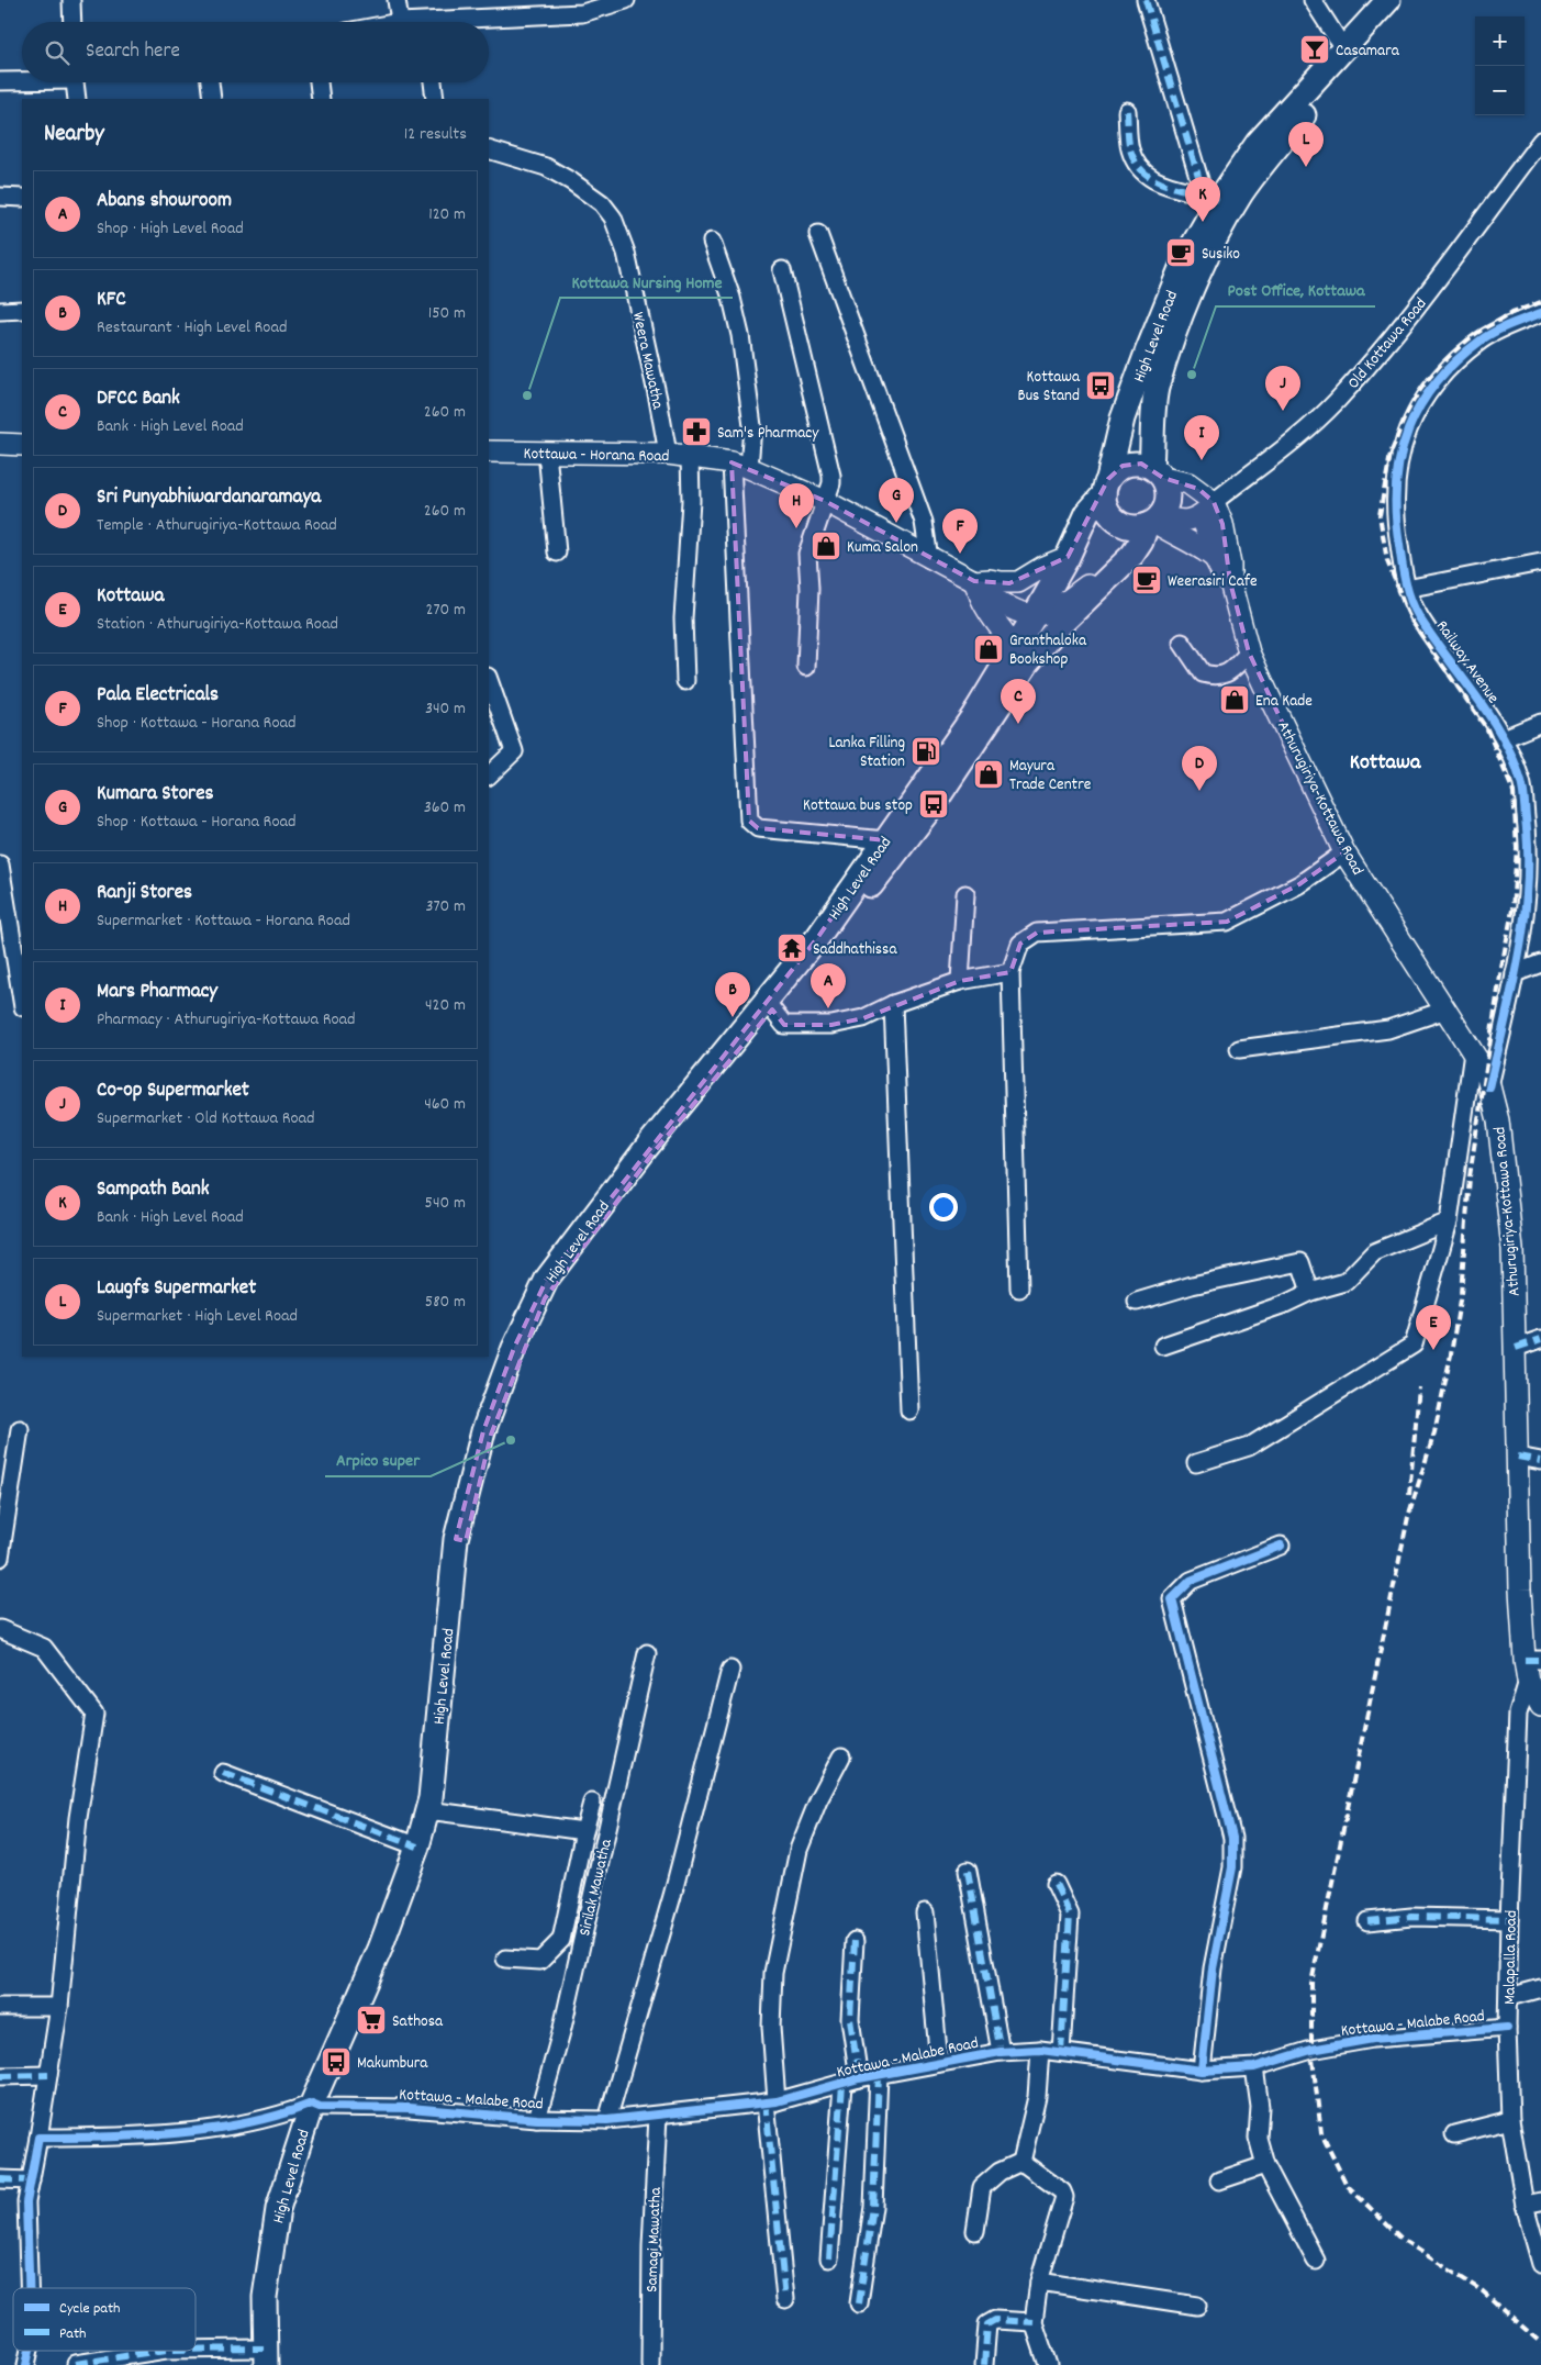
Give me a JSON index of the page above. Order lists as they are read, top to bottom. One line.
{"streets":{"highway":["High Level Road"],"main road":["Kottawa - Horana Road","Athurugiriya-Kottawa Road"],"street":["Old Kottawa Road","Weera Mawatha","Railway Avenue","Sirilak Mawatha","Malapalla Road","Kottawa - Malabe Road","Samagi Mawatha"]},"crossings":[["High Level Road","Kottawa - Horana Road"],["High Level Road","Kottawa - Malabe Road"],["Old Kottawa Road","Athurugiriya-Kottawa Road"],["Weera Mawatha","Kottawa - Horana Road"],["Railway Avenue","Athurugiriya-Kottawa Road"],["Athurugiriya-Kottawa Road","Malapalla Road"],["Sirilak Mawatha","Kottawa - Malabe Road"],["Malapalla Road","Kottawa - Malabe Road"],["Kottawa - Malabe Road","Samagi Mawatha"]],"districts":["Kottawa"],"places":{"bar":["Casamara"],"cafe":["Susiko","Weerasiri Cafe"],"other":["Post Office, Kottawa","Kottawa Nursing Home","Arpico super"],"bus stop":["Kottawa Bus Stand","Kottawa bus stop","Makumbura"],"pharmacy":["Sam's Pharmacy"],"shop":["Kuma Salon","Granthaloka Bookshop","Ena Kade","Mayura Trade Centre"],"fuel station":["Lanka Filling Station"],"temple":["Saddhathissa"],"supermarket":["Sathosa"]},"legend":["Cycle path","Path"],"page":{"map_buttons":["+","−"],"search":"Search here","heading":["Nearby","12 results"],"pins":["L","K","J","I","G","H","F","C","D","A","B","E"],"list":[{"mark":"A","name":"Abans showroom","note":"Shop · High Level Road","value":"120 m"},{"mark":"B","name":"KFC","note":"Restaurant · High Level Road","value":"150 m"},{"mark":"C","name":"DFCC Bank","note":"Bank · High Level Road","value":"260 m"},{"mark":"D","name":"Sri Punyabhiwardanaramaya","note":"Temple · Athurugiriya-Kottawa Road","value":"260 m"},{"mark":"E","name":"Kottawa","note":"Station · Athurugiriya-Kottawa Road","value":"270 m"},{"mark":"F","name":"Pala Electricals","note":"Shop · Kottawa - Horana Road","value":"340 m"},{"mark":"G","name":"Kumara Stores","note":"Shop · Kottawa - Horana Road","value":"360 m"},{"mark":"H","name":"Ranji Stores","note":"Supermarket · Kottawa - Horana Road","value":"370 m"},{"mark":"I","name":"Mars Pharmacy","note":"Pharmacy · Athurugiriya-Kottawa Road","value":"420 m"},{"mark":"J","name":"Co-op Supermarket","note":"Supermarket · Old Kottawa Road","value":"460 m"},{"mark":"K","name":"Sampath Bank","note":"Bank · High Level Road","value":"540 m"},{"mark":"L","name":"Laugfs Supermarket","note":"Supermarket · High Level Road","value":"580 m"}]}}
